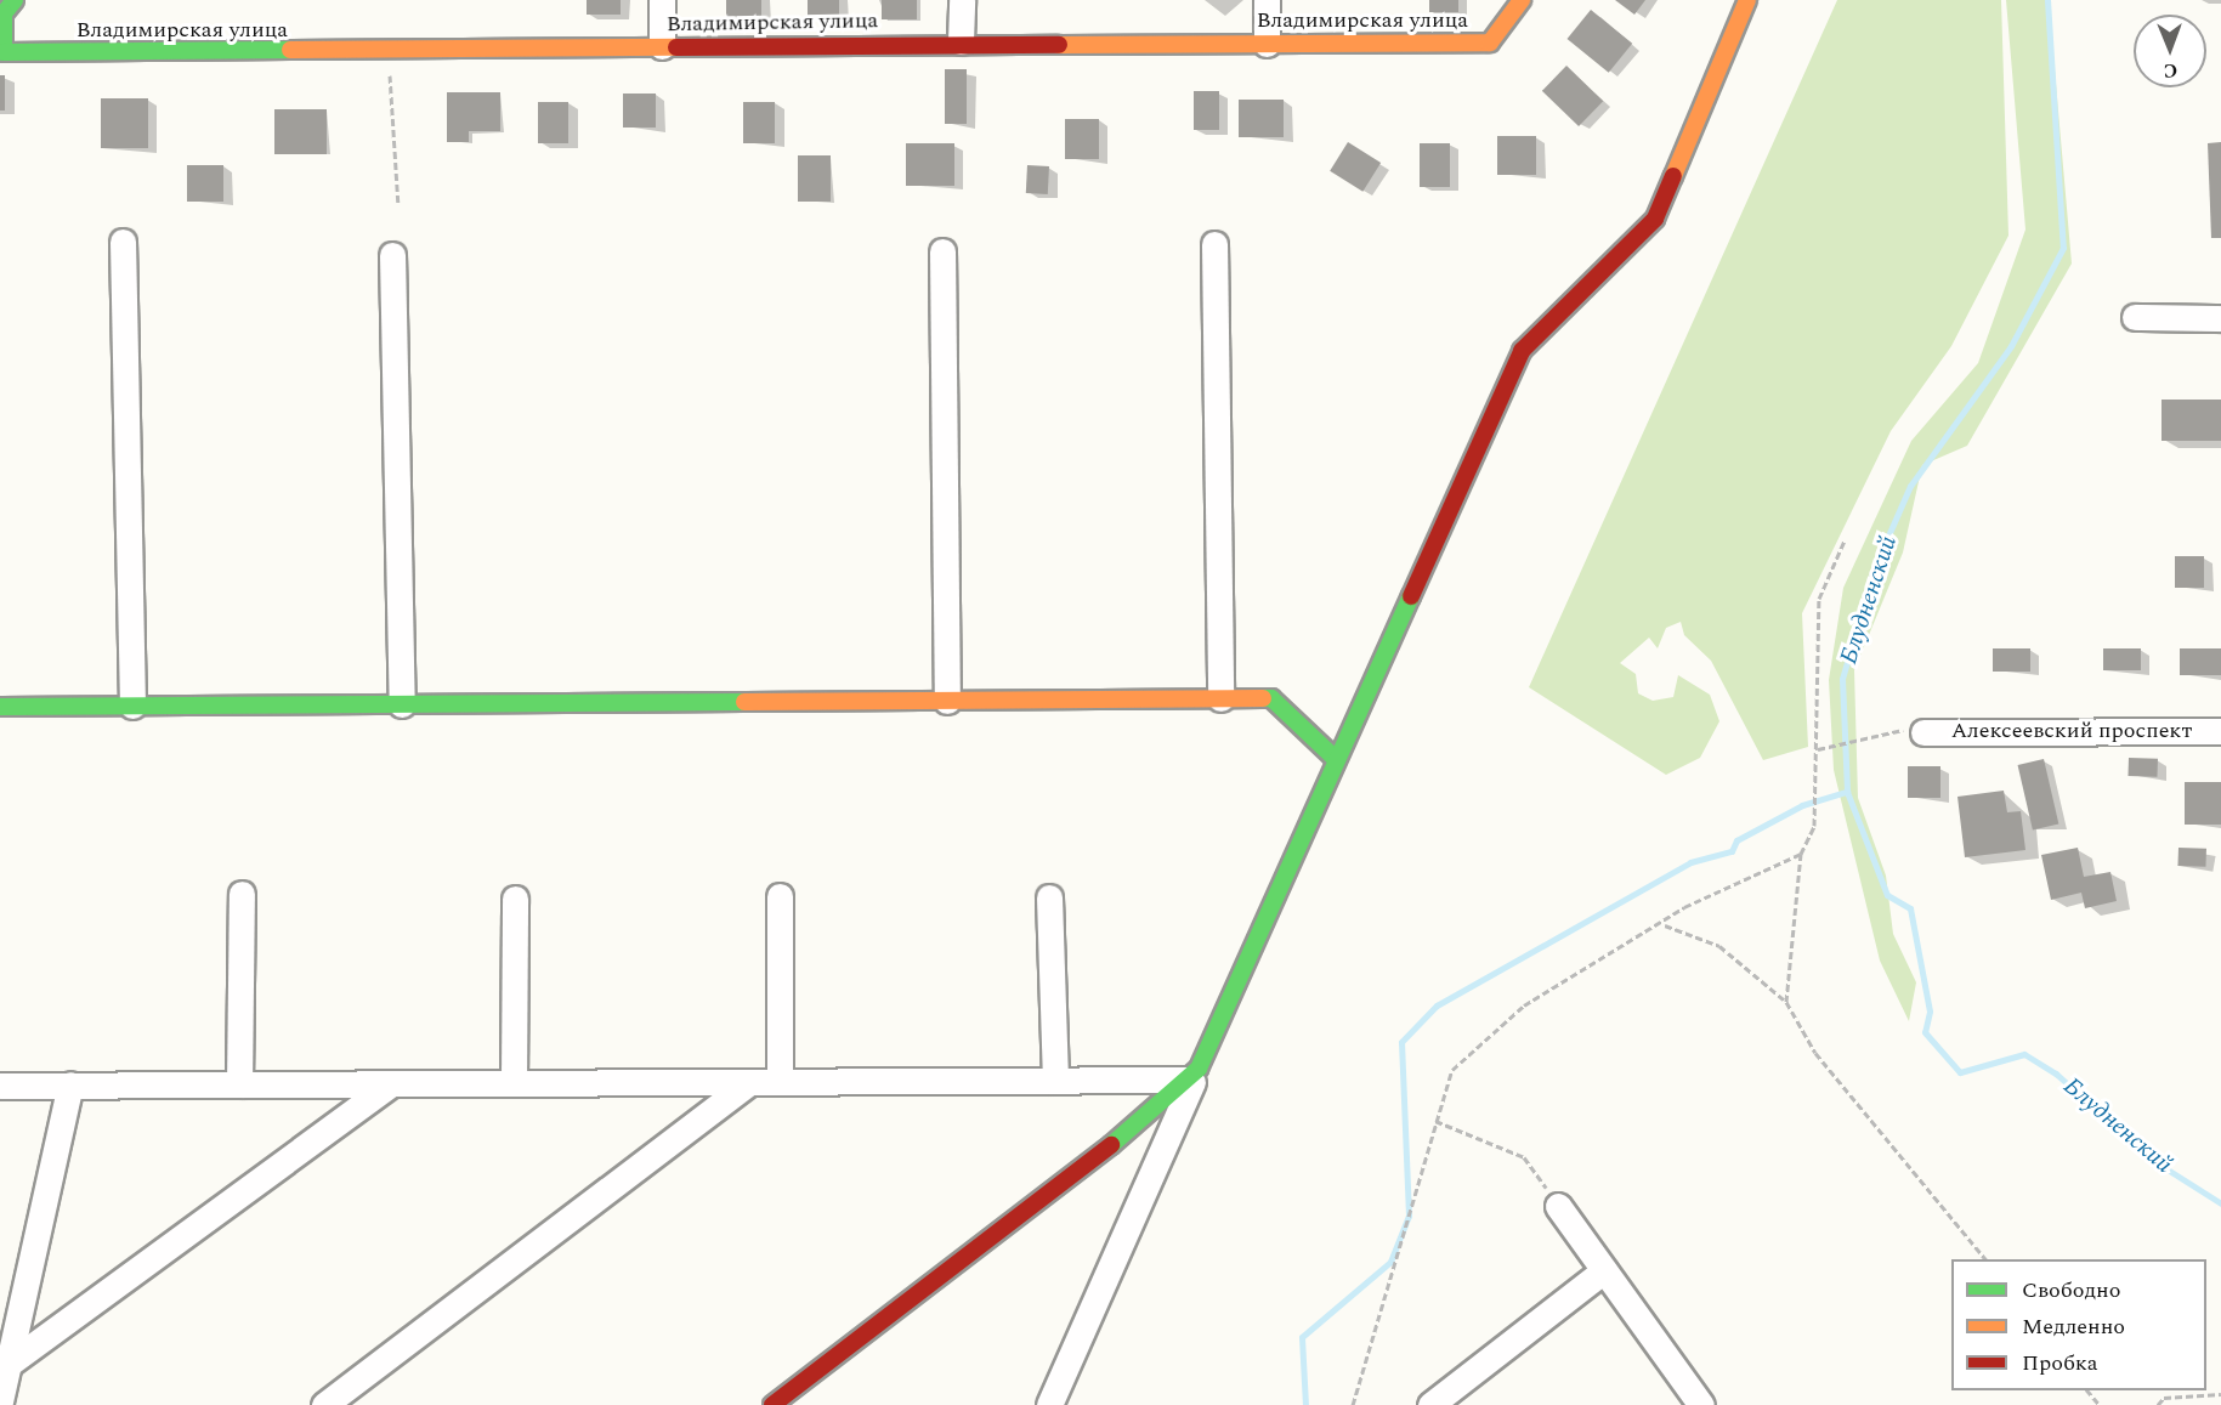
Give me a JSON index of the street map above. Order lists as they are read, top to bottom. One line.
{"streets":{"street":["Владимирская улица","Алексеевский проспект"]},"water":["Блудненский"],"legend":["Свободно","Медленно","Пробка"],"north":"bottom"}
